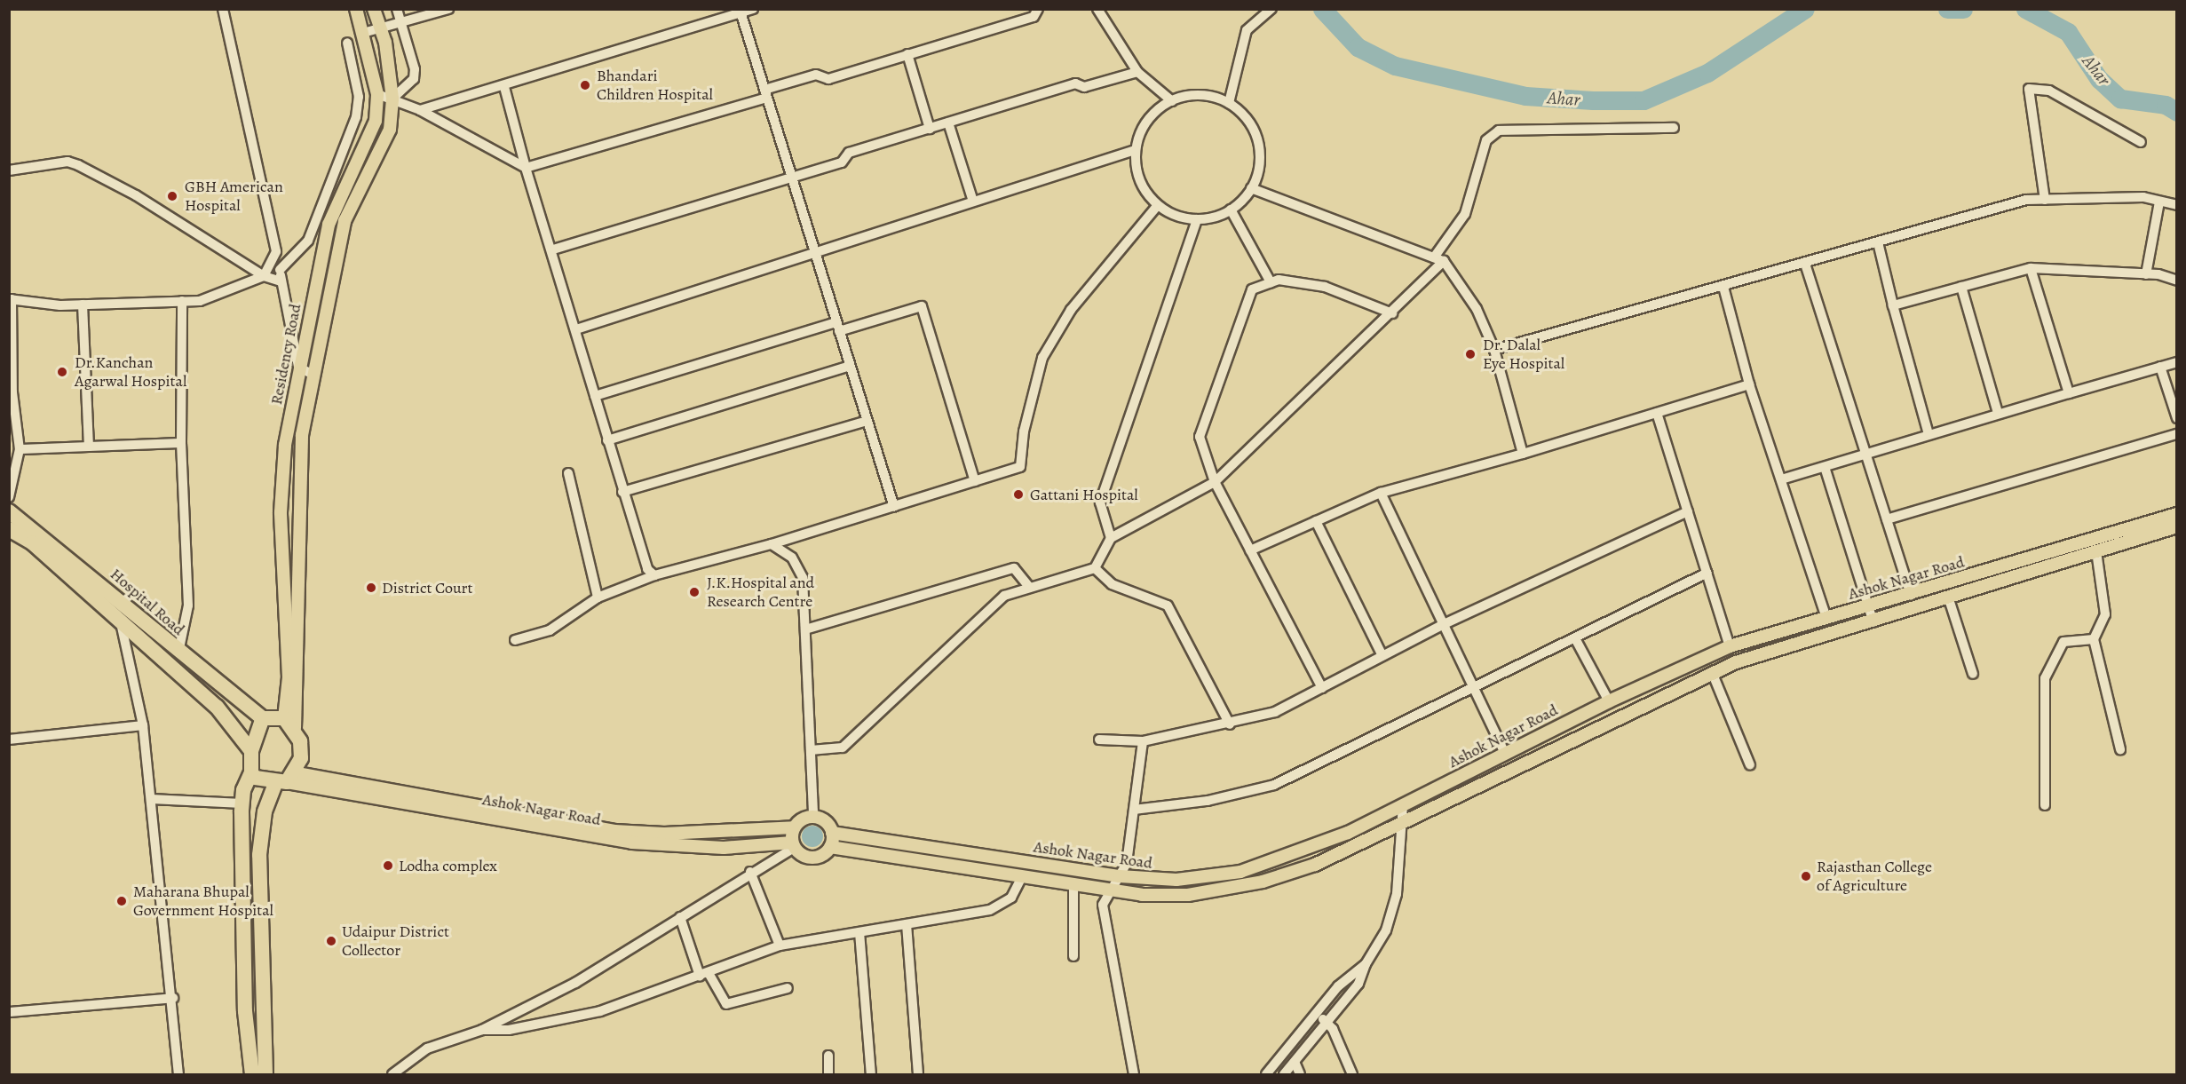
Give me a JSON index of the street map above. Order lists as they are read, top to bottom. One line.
{"streets":{"highway":["Hospital Road"],"main road":["Residency Road","Ashok Nagar Road"]},"crossings":[["Residency Road","Ashok Nagar Road"],["Residency Road","Hospital Road"],["Ashok Nagar Road","Hospital Road"]],"water":["Ahar"],"places":["Bhandari Children Hospital","GBH American Hospital","Dr. Dalal Eye Hospital","Dr.Kanchan Agarwal Hospital","Gattani Hospital","District Court","J.K.Hospital and Research Centre","Lodha complex","Rajasthan College of Agriculture","Maharana Bhupal Government Hospital","Udaipur District Collector"]}
